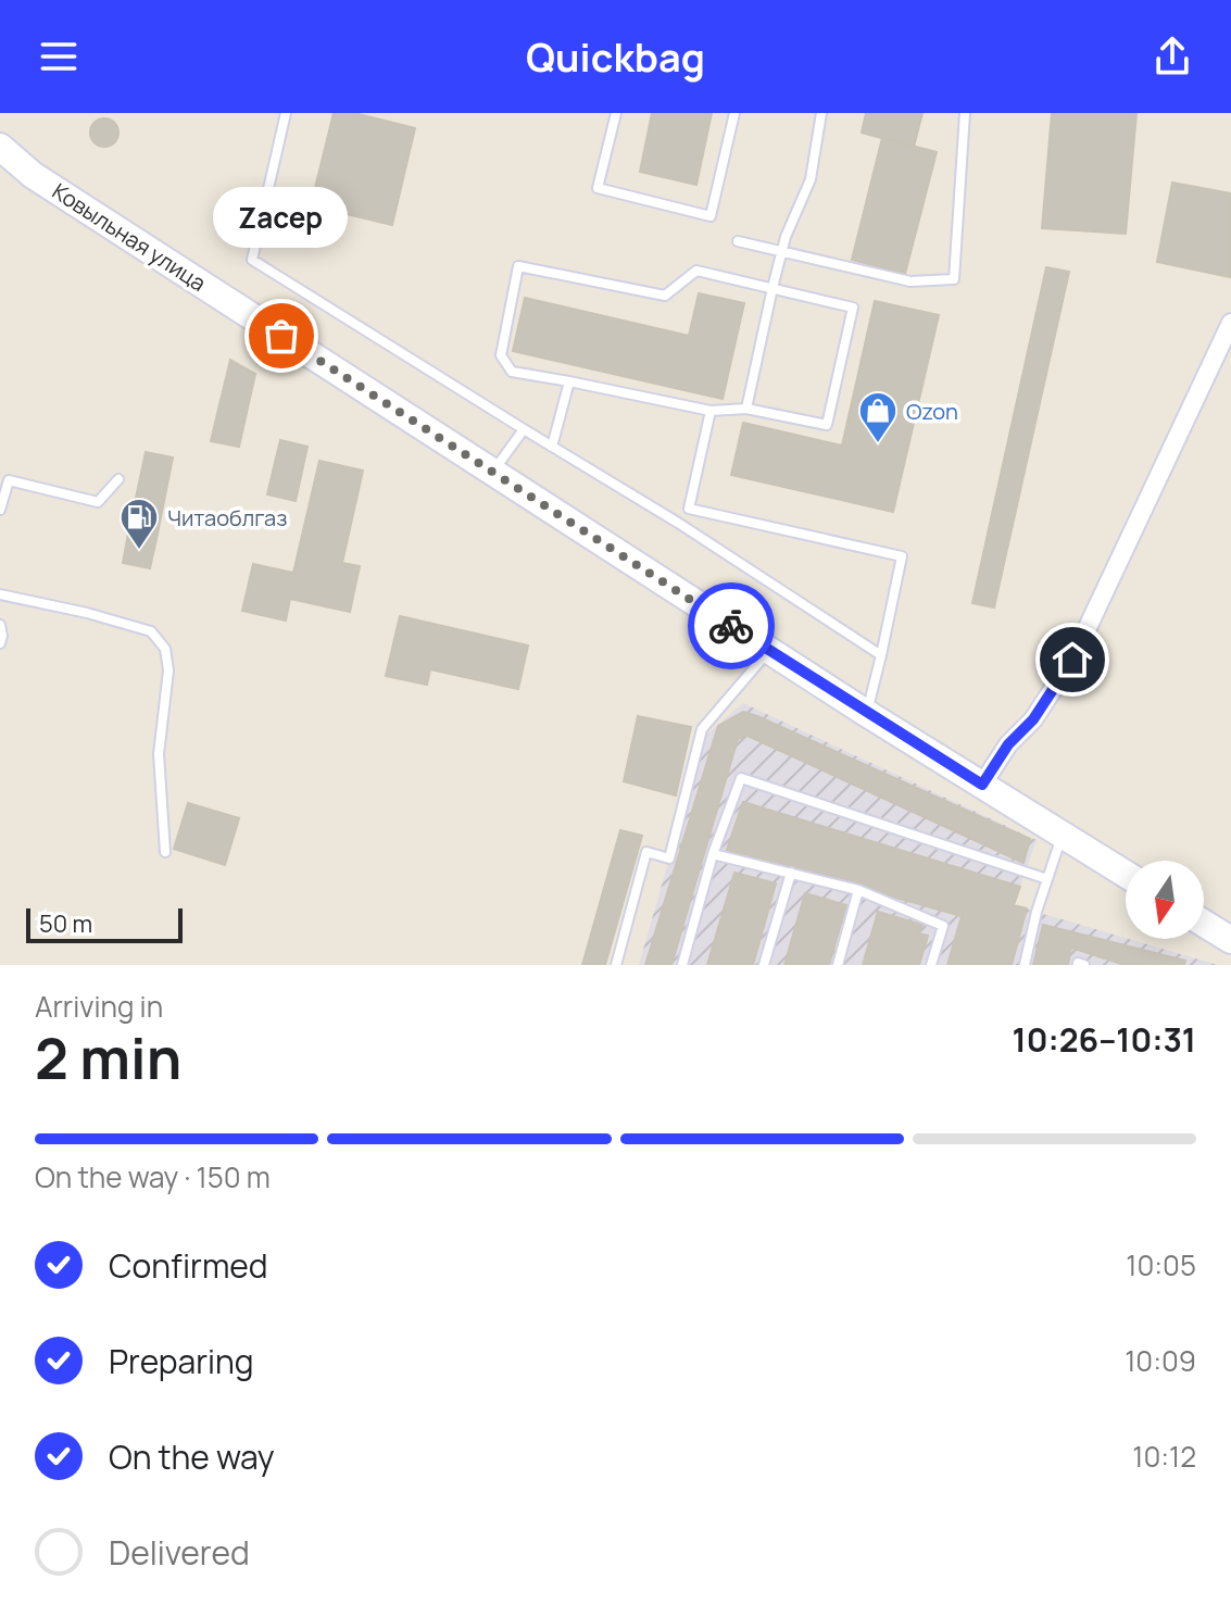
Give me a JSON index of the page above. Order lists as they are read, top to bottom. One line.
{"streets":{"main road":["Ковыльная улица"]},"places":{"other":["Zacep"],"shop":["Ozon"],"fuel station":["Читаоблгаз"]},"scale_bar":"50 m","north":"bottom","page":{"header":"Quickbag","bubble":"Zacep","scale":"50 m","heading":["2 min","Arriving in","10:26–10:31"],"bar":"On the way · 150 m","list":[["Confirmed","10:05"],["Preparing","10:09"],["On the way","10:12"],"Delivered"]}}
